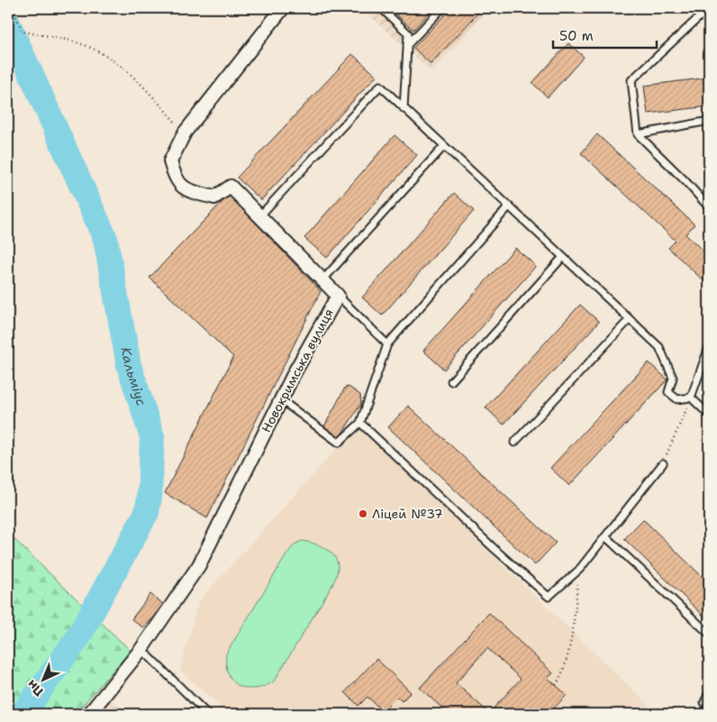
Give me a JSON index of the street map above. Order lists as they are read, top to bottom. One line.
{"streets":{"street":["Новокримська вулиця"]},"water":["Кальміус"],"places":["Ліцей №37"],"scale_bar":"50 m","north":"bottom left"}
